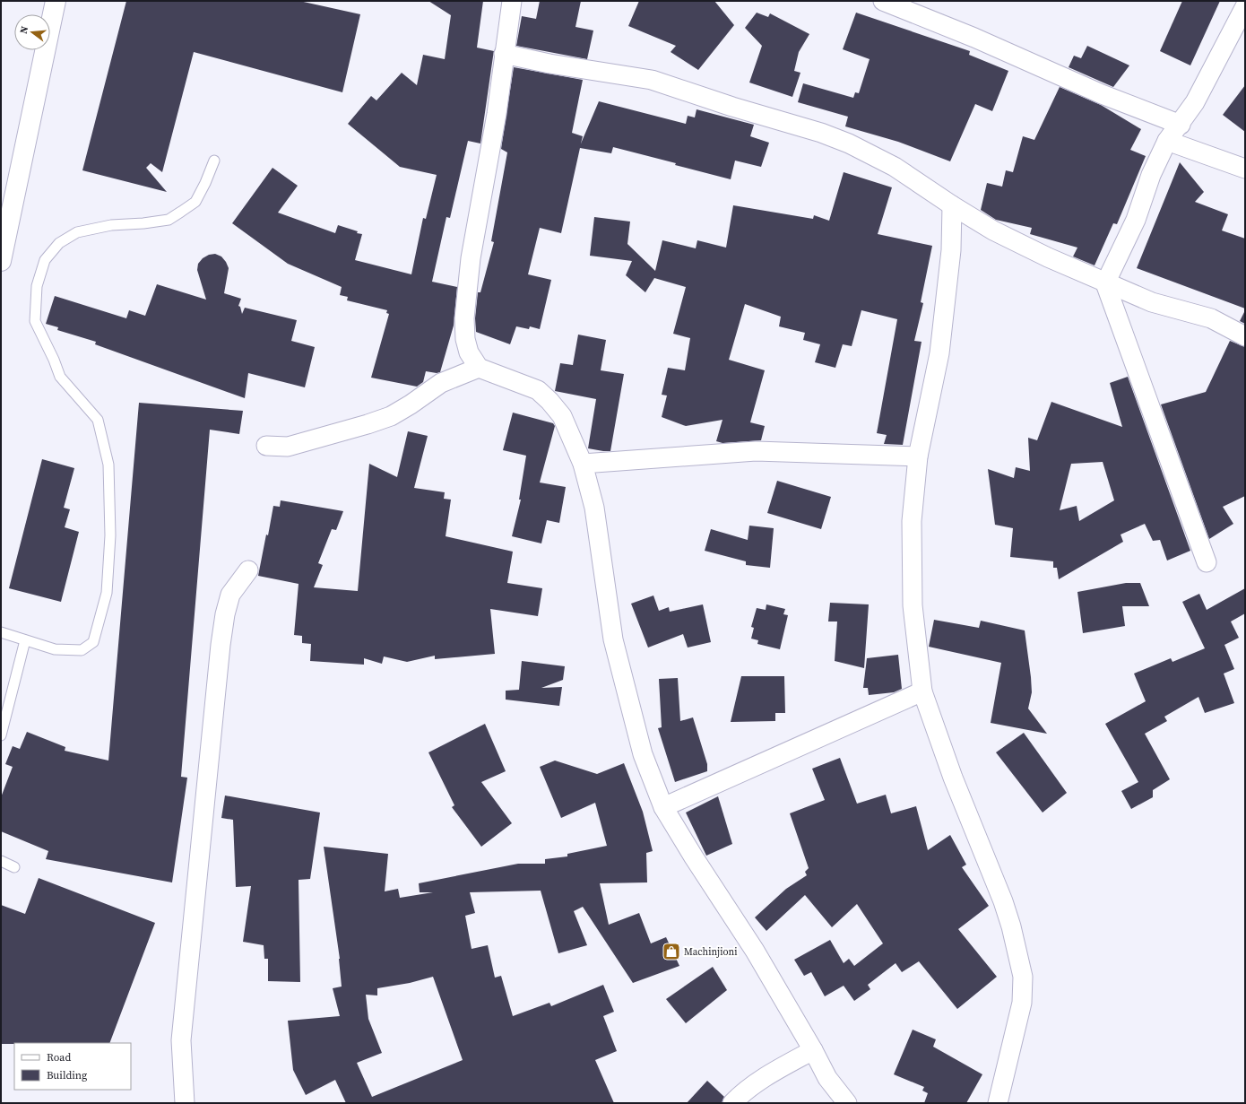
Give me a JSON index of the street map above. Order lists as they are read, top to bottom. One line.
{"places":{"shop":["Machinjioni"]},"legend":["Road","Building"],"north":"left"}
